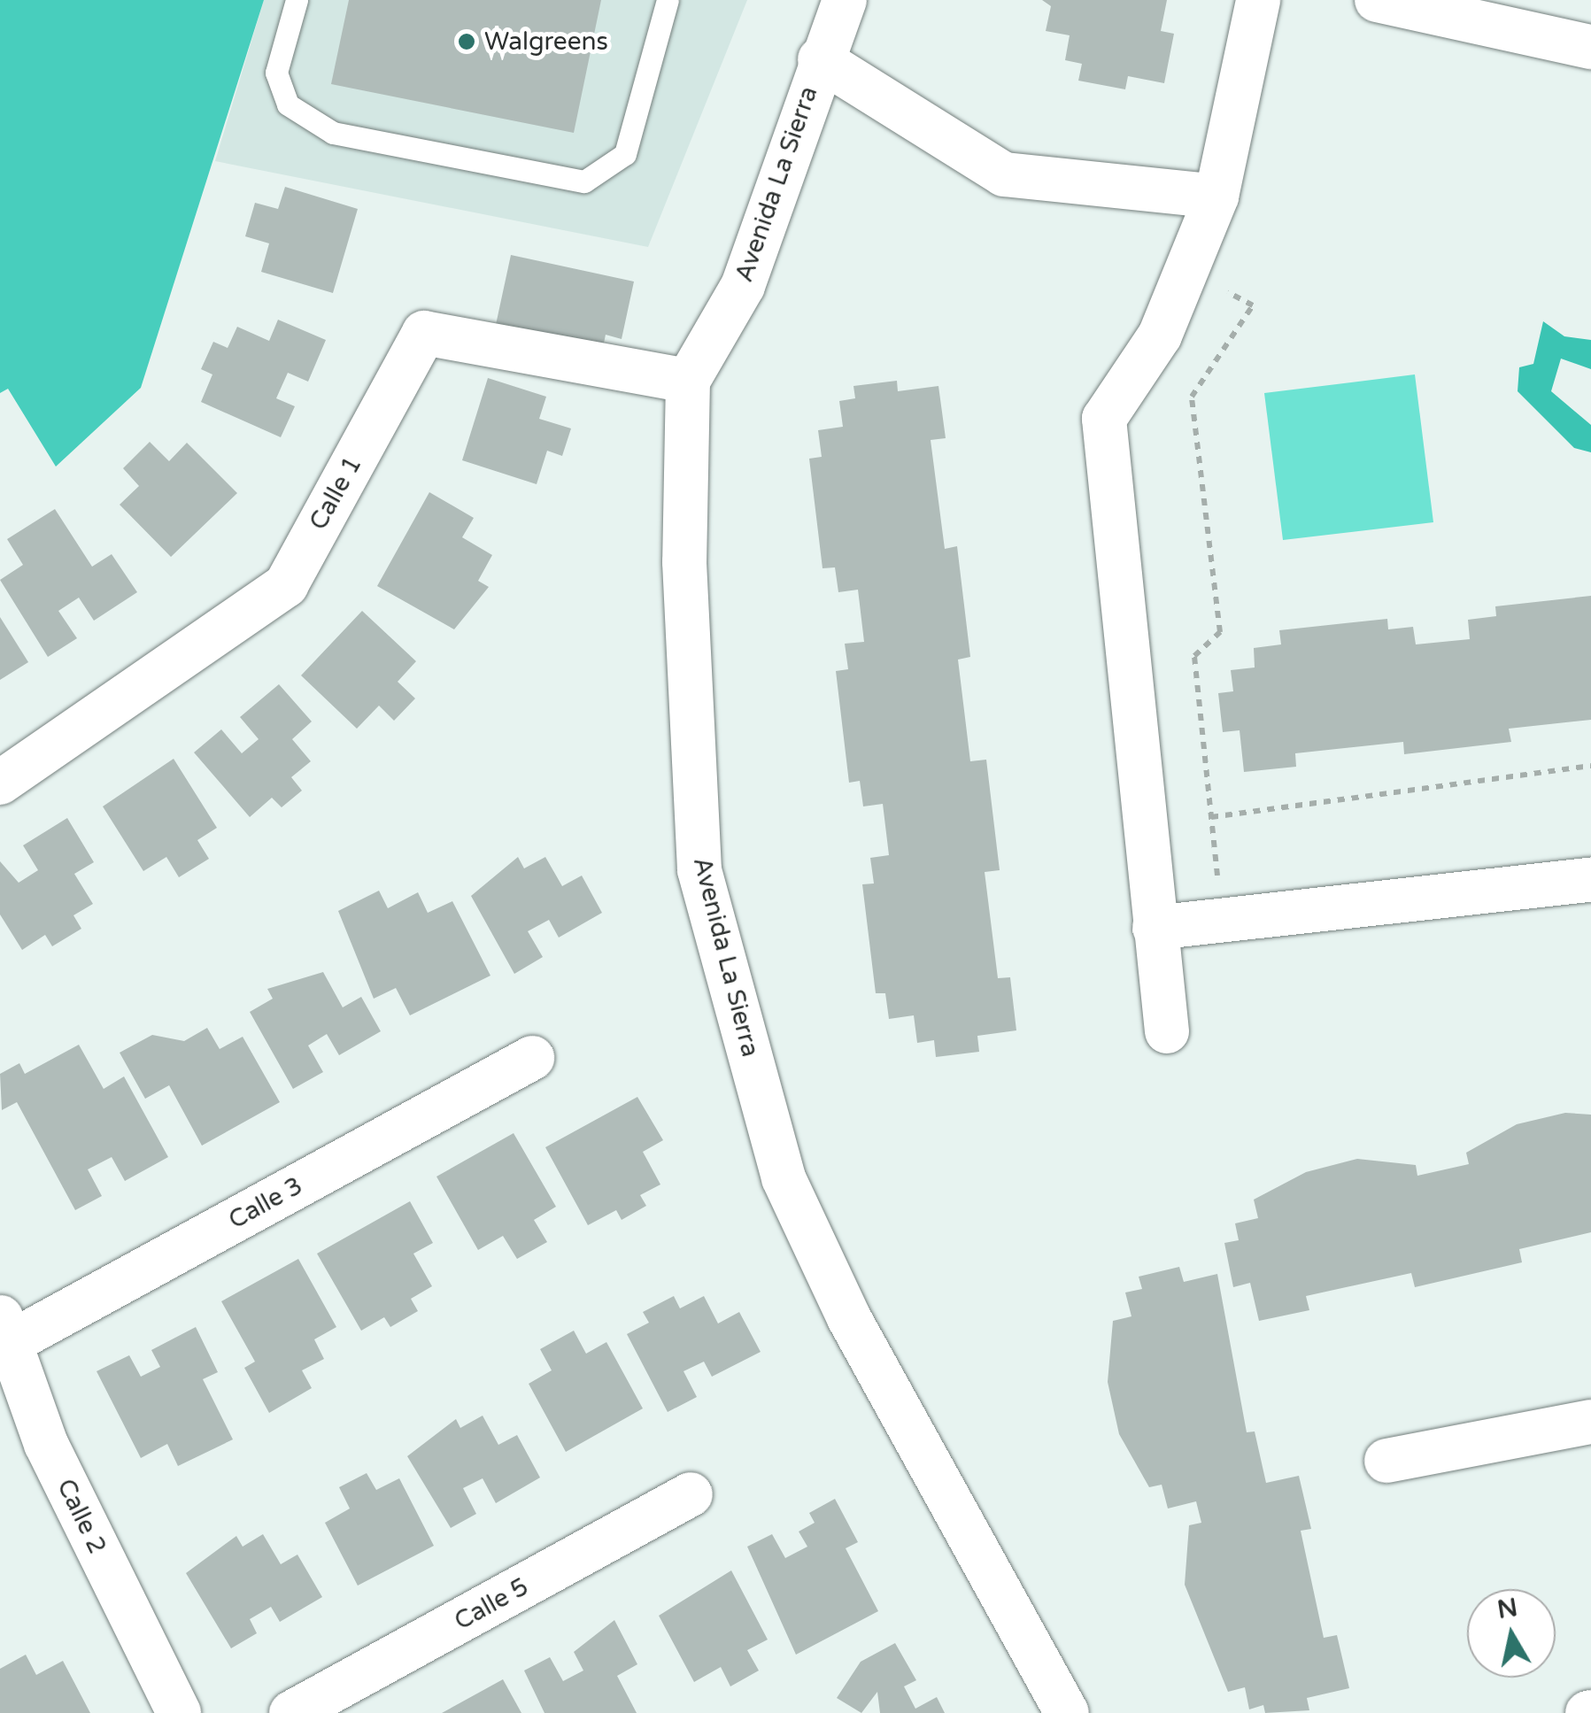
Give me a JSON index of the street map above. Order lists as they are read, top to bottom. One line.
{"streets":{"street":["Avenida La Sierra","Calle 1","Calle 3","Calle 2","Calle 5"]},"crossings":[["Avenida La Sierra","Calle 1"],["Calle 3","Calle 2"]],"places":["Walgreens"],"north":"top"}
